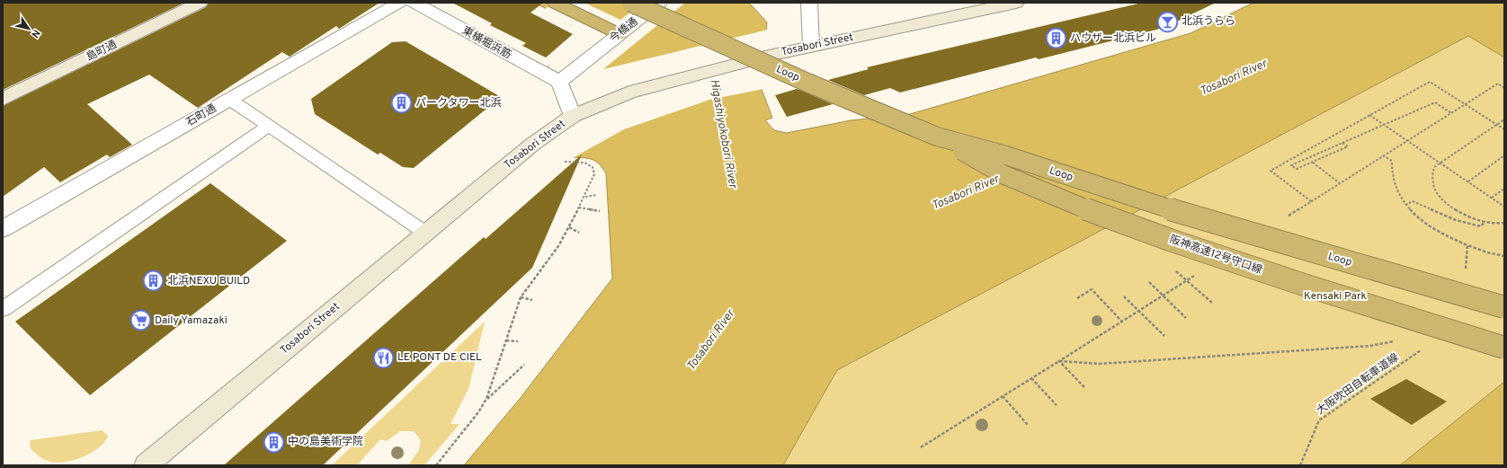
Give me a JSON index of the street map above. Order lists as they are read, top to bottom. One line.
{"streets":{"highway":["Loop","阪神高速12号守口線"],"main road":["Tosabori Street","島町通"],"street":["今橋通","東横堀浜筋","石町通"],"path":["大阪吹田自転車道線"]},"crossings":[["今橋通","東横堀浜筋"],["Loop","阪神高速12号守口線"]],"water":["Tosabori River","Higashiyokobori River"],"parks":["Kensaki Park"],"places":{"bar":["北浜うらら"],"building":["ハウザー北浜ビル","パークタワー北浜","北浜NEXU BUILD","中の島美術学院"],"supermarket":["Daily Yamazaki"],"restaurant":["LE PONT DE CIEL"]},"north":"bottom right"}
